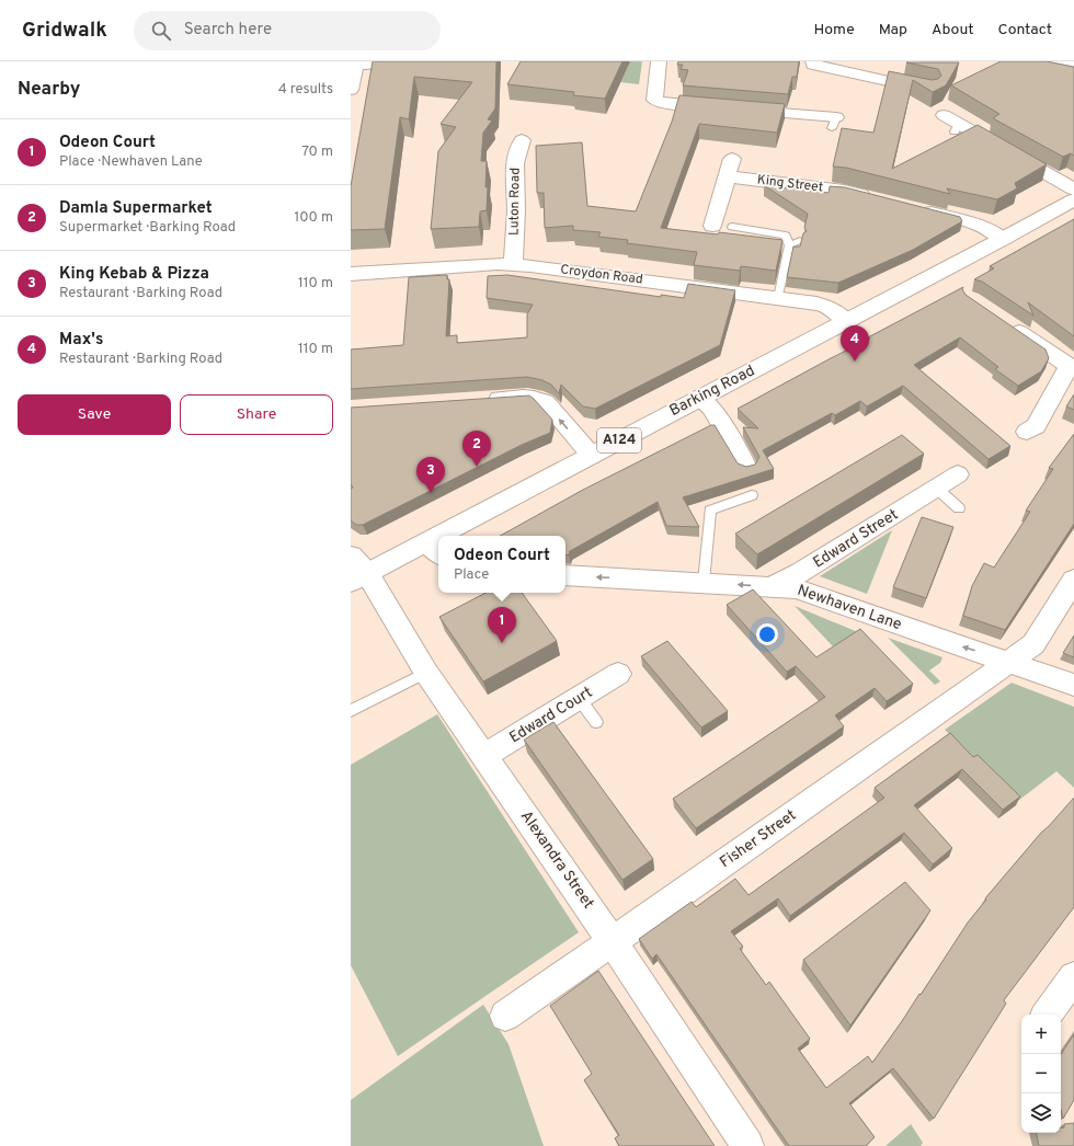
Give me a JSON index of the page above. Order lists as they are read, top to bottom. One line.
{"streets":{"street":["King Street","Luton Road","Croydon Road","Barking Road","A124","Edward Street","Newhaven Lane","Edward Court","Fisher Street","Alexandra Street"]},"crossings":[["Luton Road","Croydon Road"],["Croydon Road","Barking Road"],["Barking Road","Alexandra Street"],["Edward Street","Newhaven Lane"],["Newhaven Lane","Fisher Street"],["Edward Court","Alexandra Street"],["Fisher Street","Alexandra Street"]],"one_way":["Newhaven Lane"],"page":{"header":"Gridwalk","search":"Search here","nav":["Home","Map","About","Contact"],"heading":["Nearby","4 results"],"list":[{"mark":"1","name":"Odeon Court","note":"Place · Newhaven Lane","value":"70 m"},{"mark":"2","name":"Damla Supermarket","note":"Supermarket · Barking Road","value":"100 m"},{"mark":"3","name":"King Kebab & Pizza","note":"Restaurant · Barking Road","value":"110 m"},{"mark":"4","name":"Max's","note":"Restaurant · Barking Road","value":"110 m"}],"pins":["4","2","3","1"],"buttons":["Save","Share"],"popup":["Odeon Court","Place"],"map_buttons":["+","−"]}}
